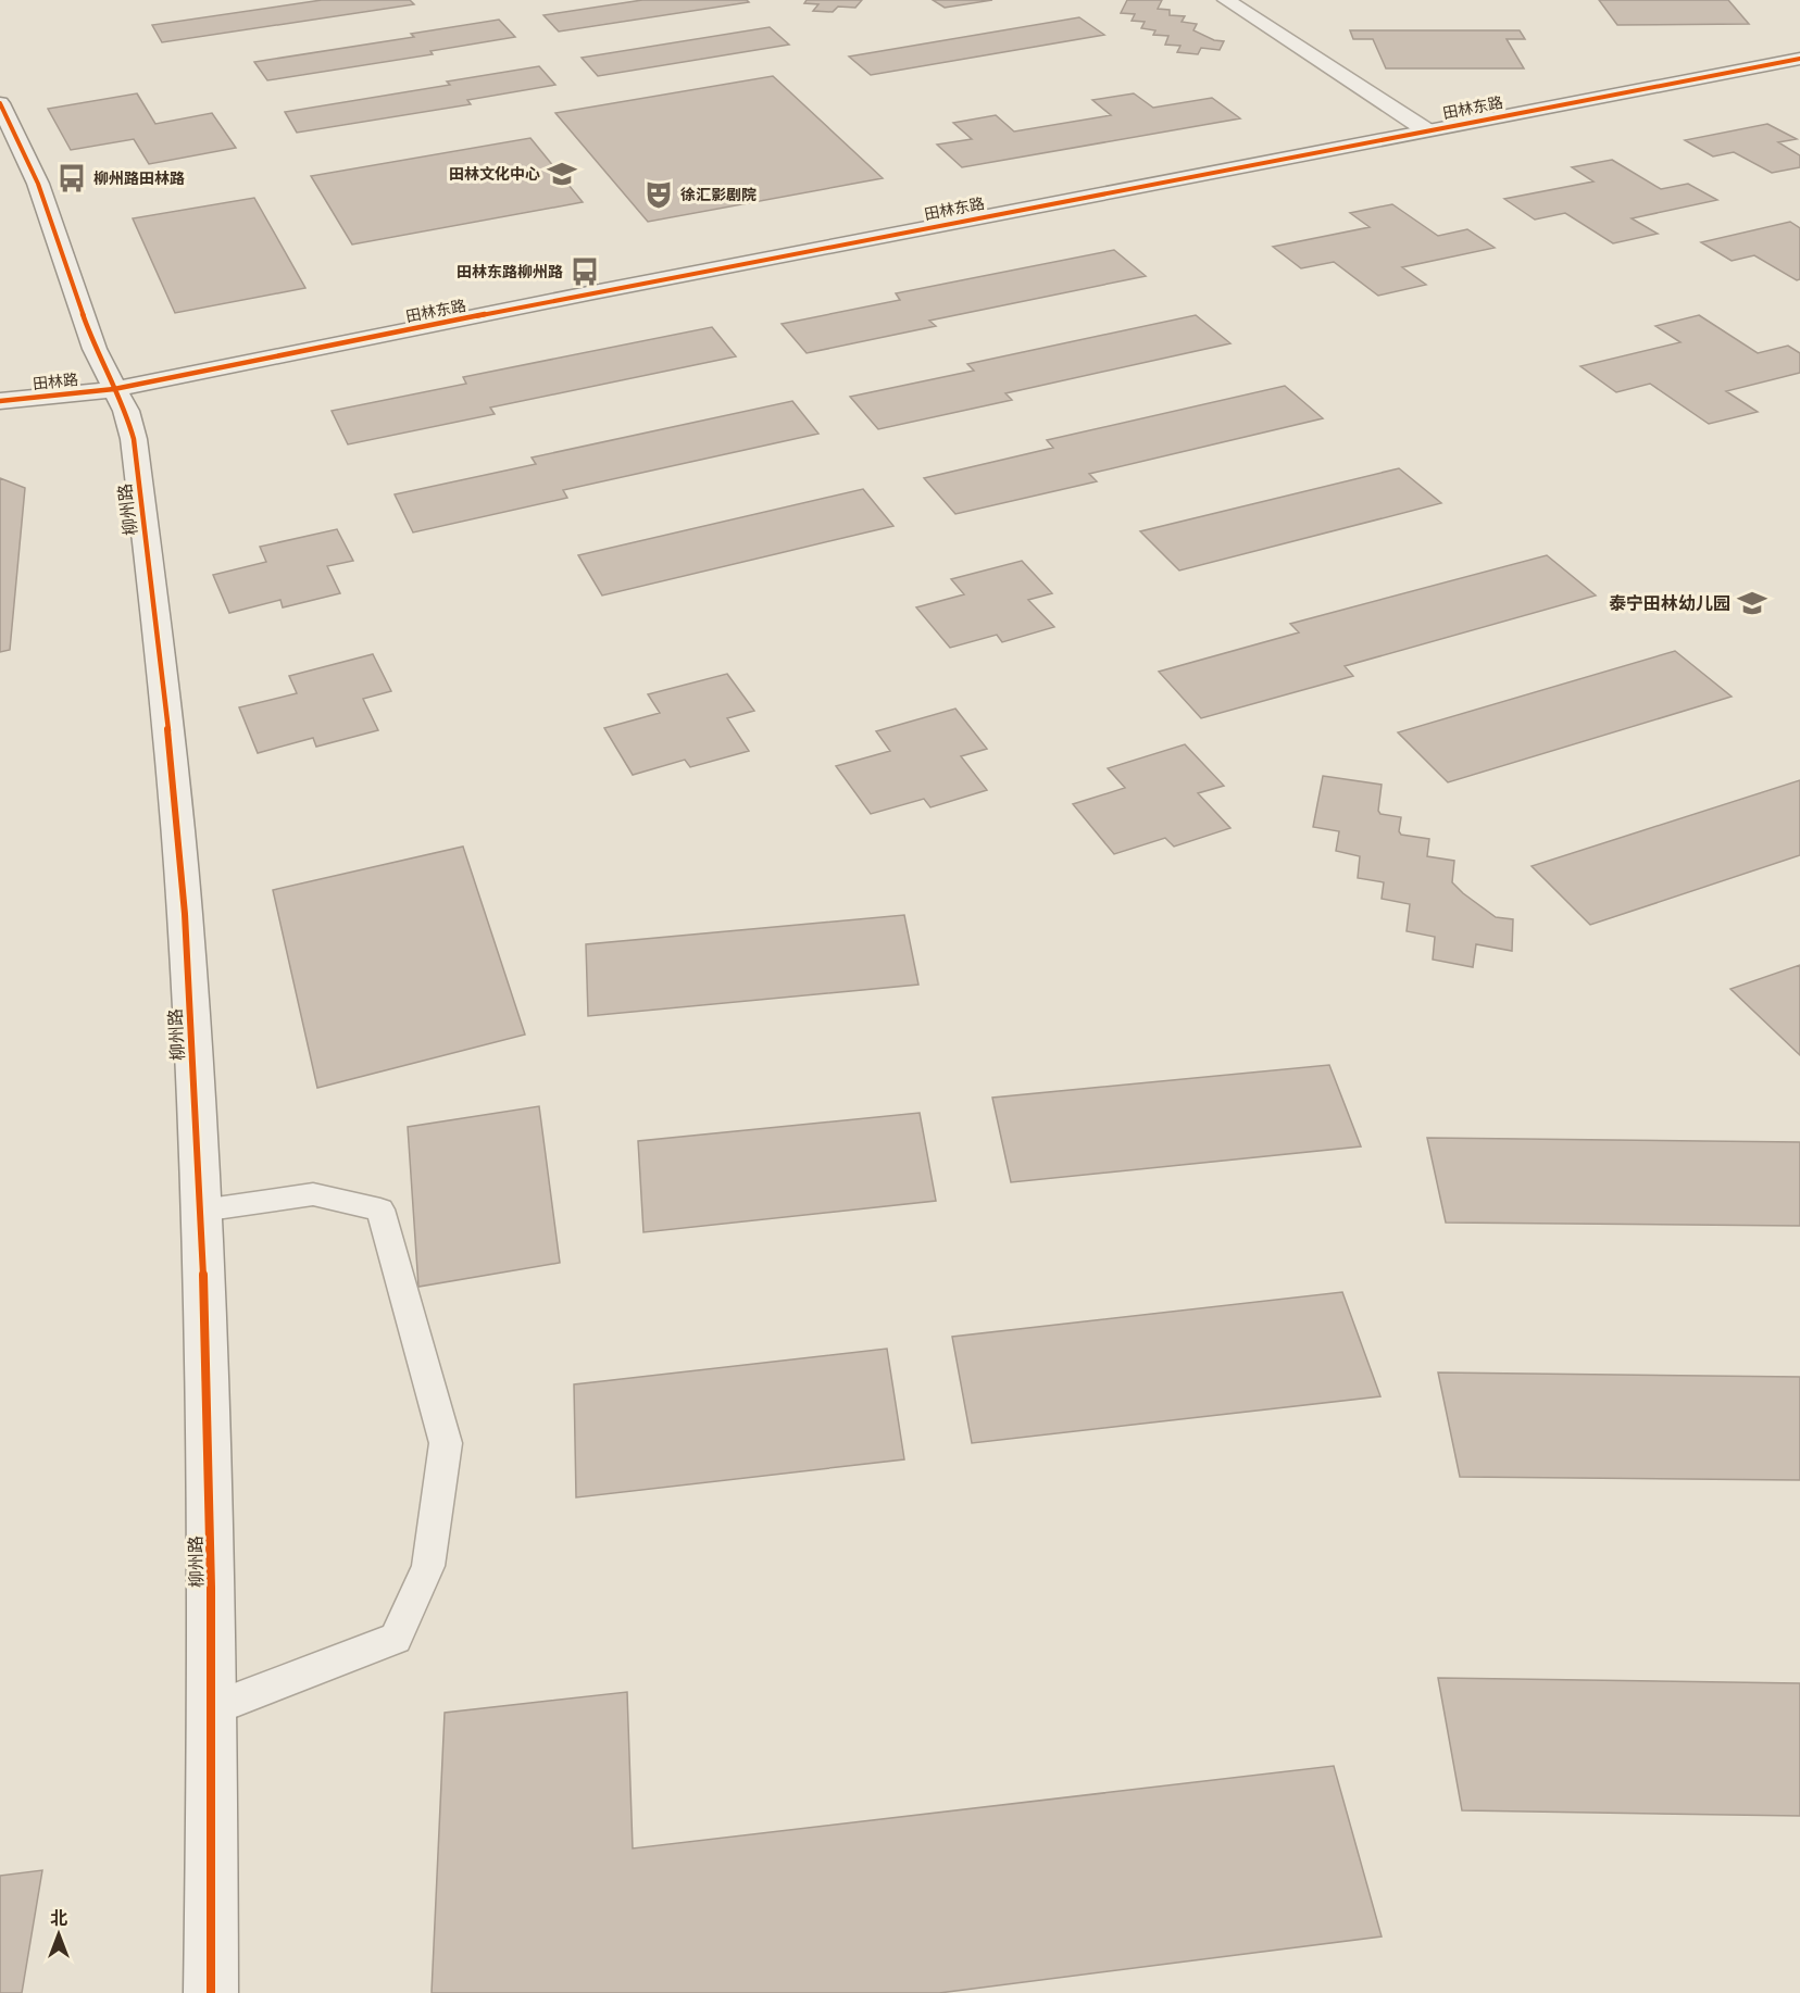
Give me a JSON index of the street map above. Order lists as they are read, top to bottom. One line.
{"streets":{"street":["田林东路","田林路","柳州路"]},"crossings":[["田林东路","田林路"],["田林东路","柳州路"],["田林路","柳州路"]],"places":{"school or university":["田林文化中心","泰宁田林幼儿园"],"bus stop":["柳州路田林路","田林东路柳州路"],"theatre":["徐汇影剧院"]},"north":"top"}
